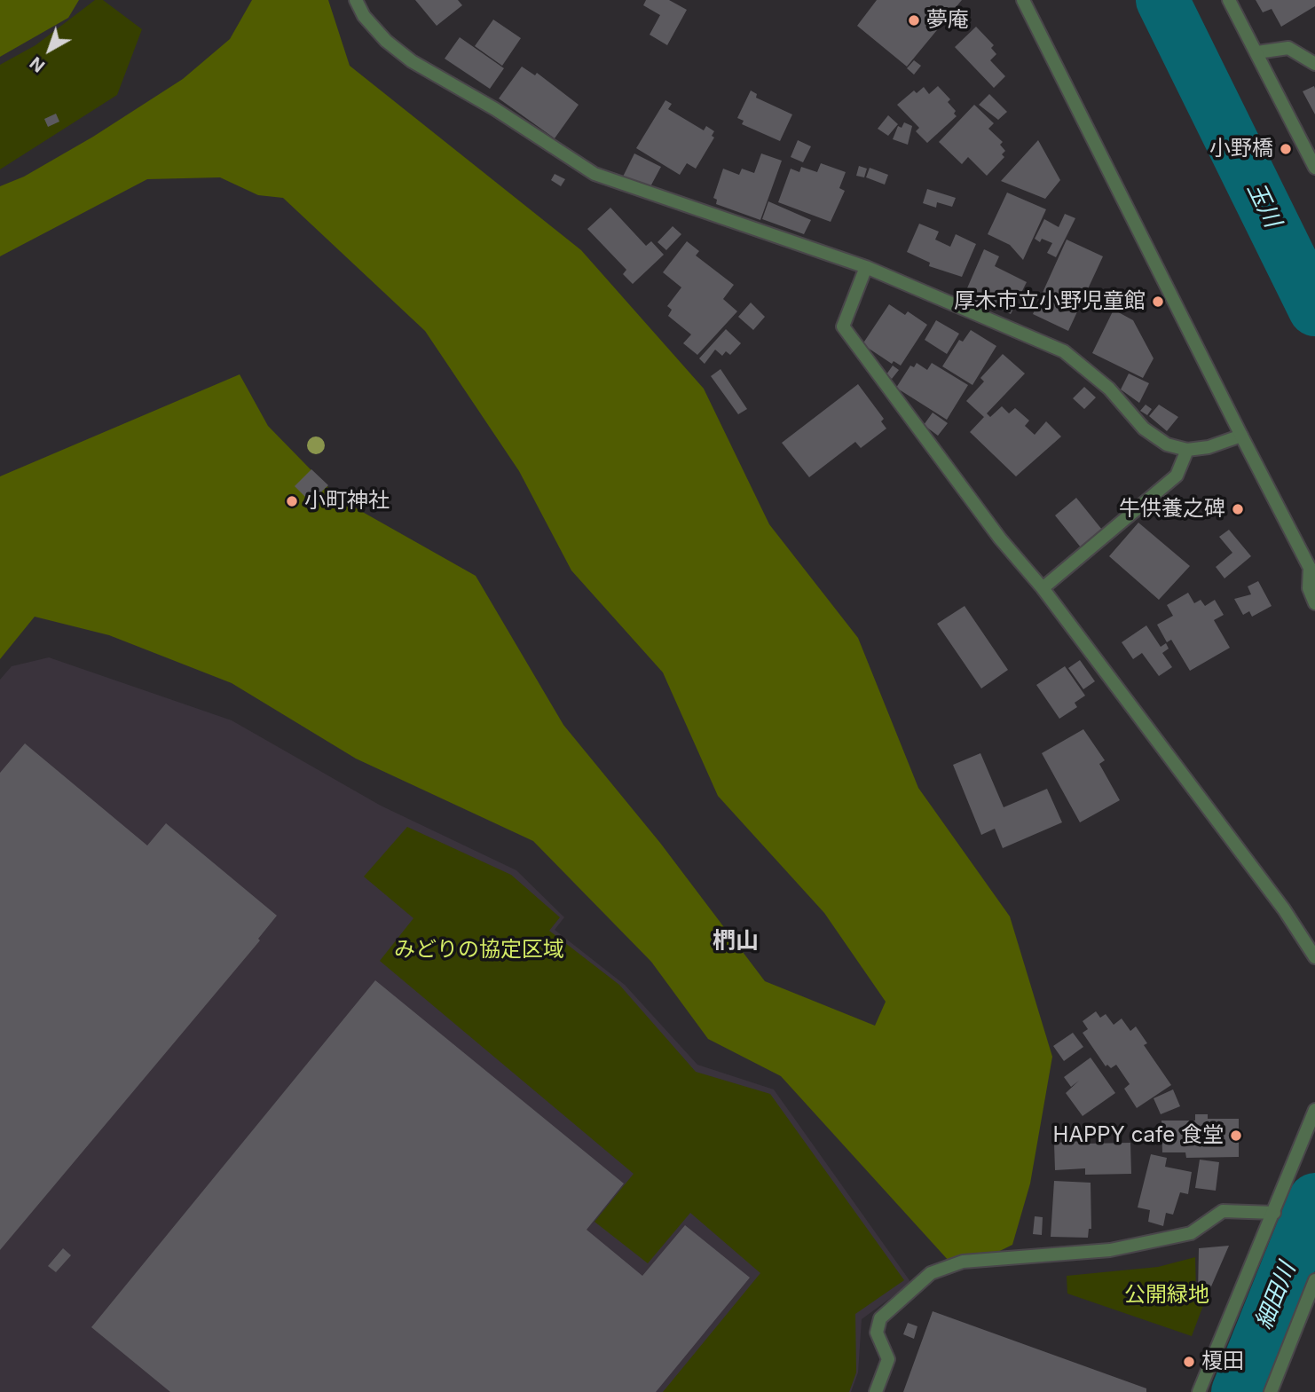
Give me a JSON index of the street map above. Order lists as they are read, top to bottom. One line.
{"districts":["椚山"],"water":["玉川","細田川"],"parks":["みどりの協定区域","公開緑地"],"places":["夢庵","小野橋","厚木市立小野児童館","小町神社","牛供養之碑","HAPPY cafe 食堂","榎田"],"north":"bottom left"}
